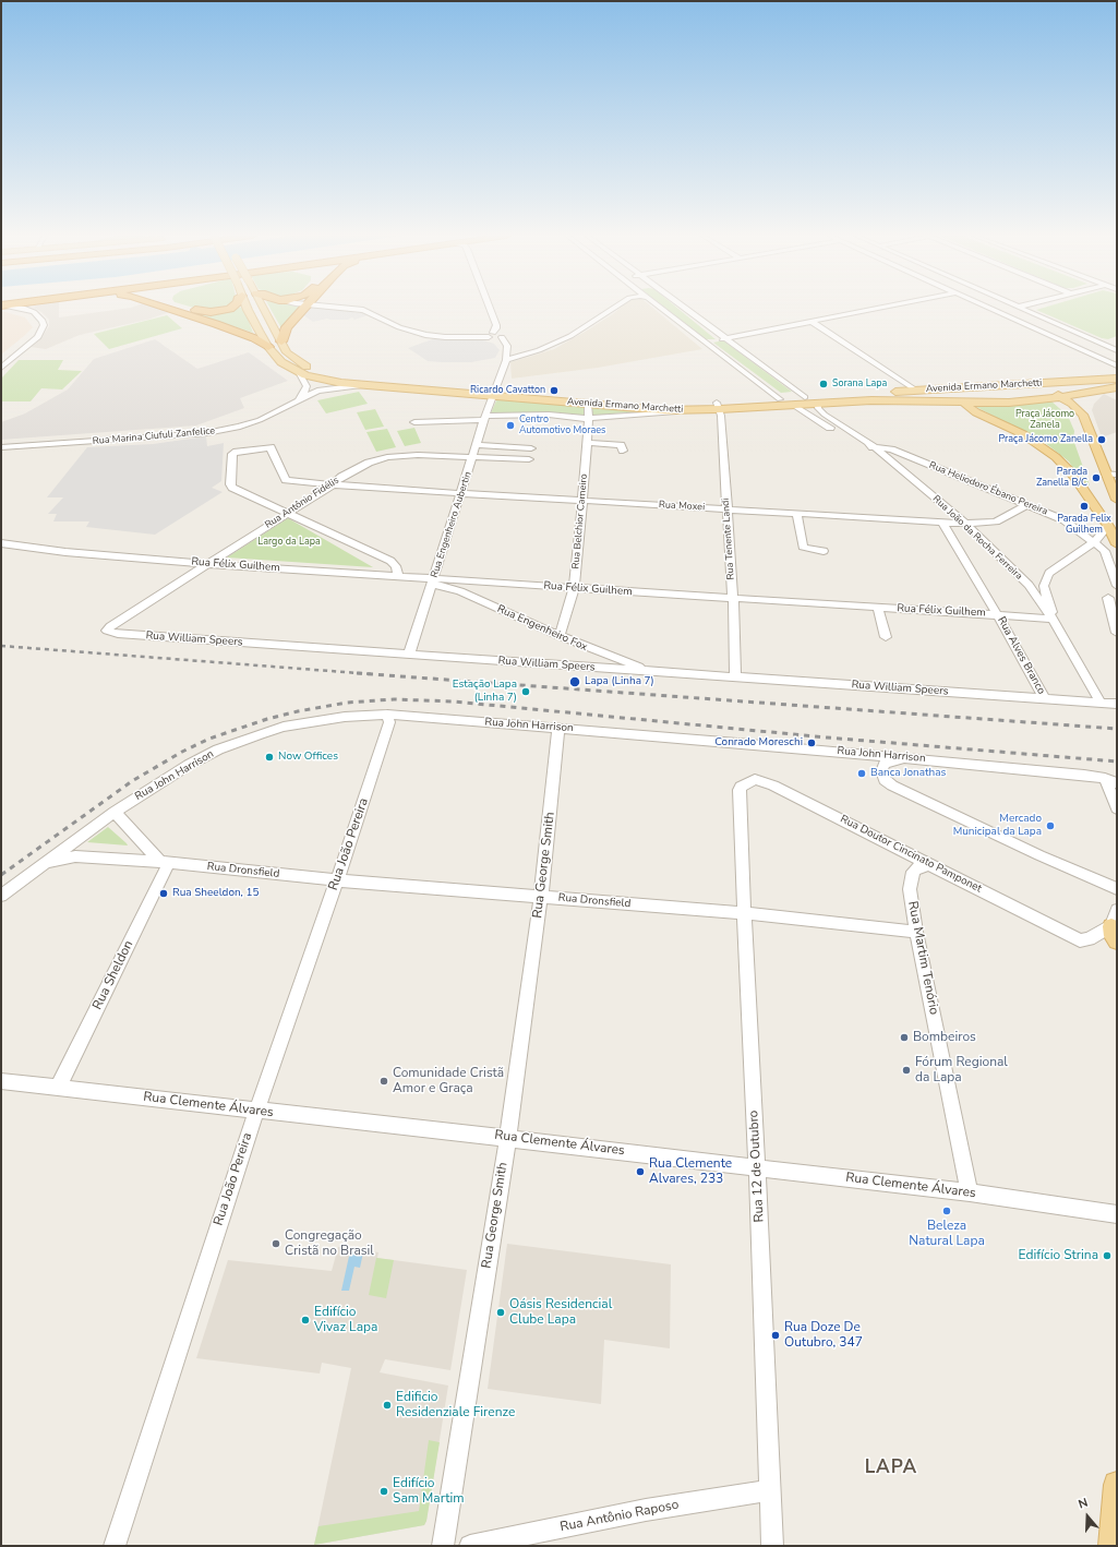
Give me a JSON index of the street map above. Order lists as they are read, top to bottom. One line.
{"streets":{"main road":["Avenida Ermano Marchetti"],"street":["Rua Marina Ciufuli Zanfelice","Rua Heliodoro Ébano Pereira","Rua Antônio Fidélis","Rua Moxei","Rua Belchior Carneiro","Rua Engenheiro Aubertin","Rua João da Rocha Ferreira","Rua Tenente Landi","Rua Félix Guilhem","Rua Engenheiro Fox","Rua William Speers","Rua Alves Branco","Rua John Harrison","Rua João Pereira","Rua Doutor Cincinato Pamponet","Rua George Smith","Rua Dronsfield","Rua Martim Tenório","Rua Sheldon","Rua Clemente Álvares","Rua 12 de Outubro","Rua Antônio Raposo"]},"crossings":[["Avenida Ermano Marchetti","Rua Marina Ciufuli Zanfelice"],["Avenida Ermano Marchetti","Rua Heliodoro Ébano Pereira"],["Avenida Ermano Marchetti","Rua Belchior Carneiro"],["Avenida Ermano Marchetti","Rua Engenheiro Aubertin"],["Avenida Ermano Marchetti","Rua Tenente Landi"],["Rua Heliodoro Ébano Pereira","Rua Moxei"],["Rua Heliodoro Ébano Pereira","Rua João da Rocha Ferreira"],["Rua Antônio Fidélis","Rua Moxei"],["Rua Antônio Fidélis","Rua Engenheiro Aubertin"],["Rua Antônio Fidélis","Rua Félix Guilhem"],["Rua Antônio Fidélis","Rua William Speers"],["Rua Moxei","Rua Belchior Carneiro"],["Rua Moxei","Rua Engenheiro Aubertin"],["Rua Moxei","Rua João da Rocha Ferreira"],["Rua Moxei","Rua Tenente Landi"],["Rua Moxei","Rua Alves Branco"],["Rua Belchior Carneiro","Rua Félix Guilhem"],["Rua Belchior Carneiro","Rua Engenheiro Fox"],["Rua Engenheiro Aubertin","Rua Félix Guilhem"],["Rua Engenheiro Aubertin","Rua Engenheiro Fox"],["Rua Engenheiro Aubertin","Rua William Speers"],["Rua João da Rocha Ferreira","Rua Félix Guilhem"],["Rua Tenente Landi","Rua Félix Guilhem"],["Rua Tenente Landi","Rua William Speers"],["Rua Félix Guilhem","Rua Engenheiro Fox"],["Rua Félix Guilhem","Rua Alves Branco"],["Rua Engenheiro Fox","Rua William Speers"],["Rua William Speers","Rua Alves Branco"],["Rua John Harrison","Rua João Pereira"],["Rua John Harrison","Rua George Smith"],["Rua John Harrison","Rua Dronsfield"],["Rua João Pereira","Rua Dronsfield"],["Rua João Pereira","Rua Clemente Álvares"],["Rua Doutor Cincinato Pamponet","Rua Martim Tenório"],["Rua Doutor Cincinato Pamponet","Rua 12 de Outubro"],["Rua George Smith","Rua Dronsfield"],["Rua George Smith","Rua Clemente Álvares"],["Rua Dronsfield","Rua Martim Tenório"],["Rua Dronsfield","Rua Sheldon"],["Rua Dronsfield","Rua 12 de Outubro"],["Rua Martim Tenório","Rua Clemente Álvares"],["Rua Sheldon","Rua Clemente Álvares"],["Rua Clemente Álvares","Rua 12 de Outubro"],["Rua 12 de Outubro","Rua Antônio Raposo"]],"districts":["LAPA"],"parks":["Praça Jácomo Zanela","Largo da Lapa"],"places":["Sorana Lapa","Ricardo Cavatton","Centro Automotivo Moraes","Praça Jácomo Zanella","Parada Zanella B/C","Parada Felix Guilhem","Lapa (Linha 7)","Estação Lapa (Linha 7)","Conrado Moreschi","Now Offices","Banca Jonathas","Mercado Municipal da Lapa","Rua Sheeldon, 15","Bombeiros","Fórum Regional da Lapa","Comunidade Cristã Amor e Graça","Rua Clemente Alvares, 233","Beleza Natural Lapa","Congregação Cristã no Brasil","Edifício Strina","Oásis Residencial Clube Lapa","Edifício Vivaz Lapa","Rua Doze De Outubro, 347","Edificio Residenziale Firenze","Edifício Sam Martim"],"north":"top"}
